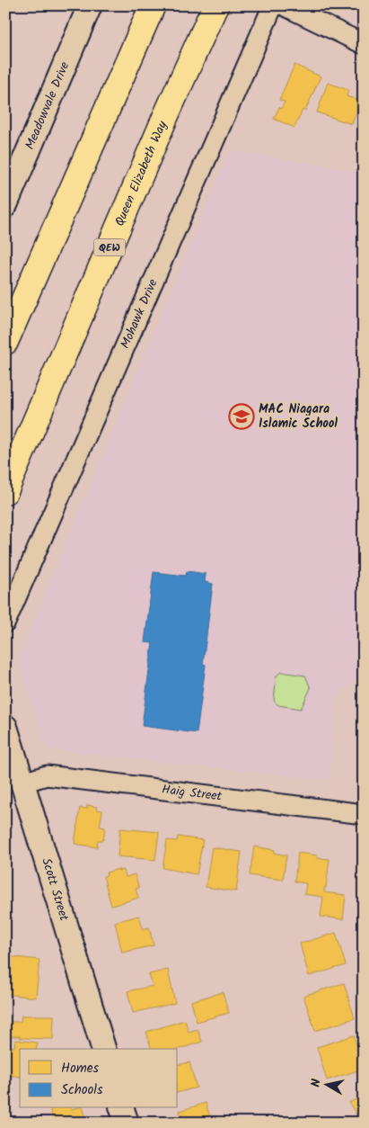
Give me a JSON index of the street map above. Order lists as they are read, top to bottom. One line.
{"streets":{"highway":["Queen Elizabeth Way","QEW"],"street":["Meadowvale Drive","Mohawk Drive","Haig Street","Scott Street"]},"crossings":[["Haig Street","Scott Street"]],"places":{"school or university":["MAC Niagara Islamic School"]},"legend":["Homes","Schools"],"north":"left"}
